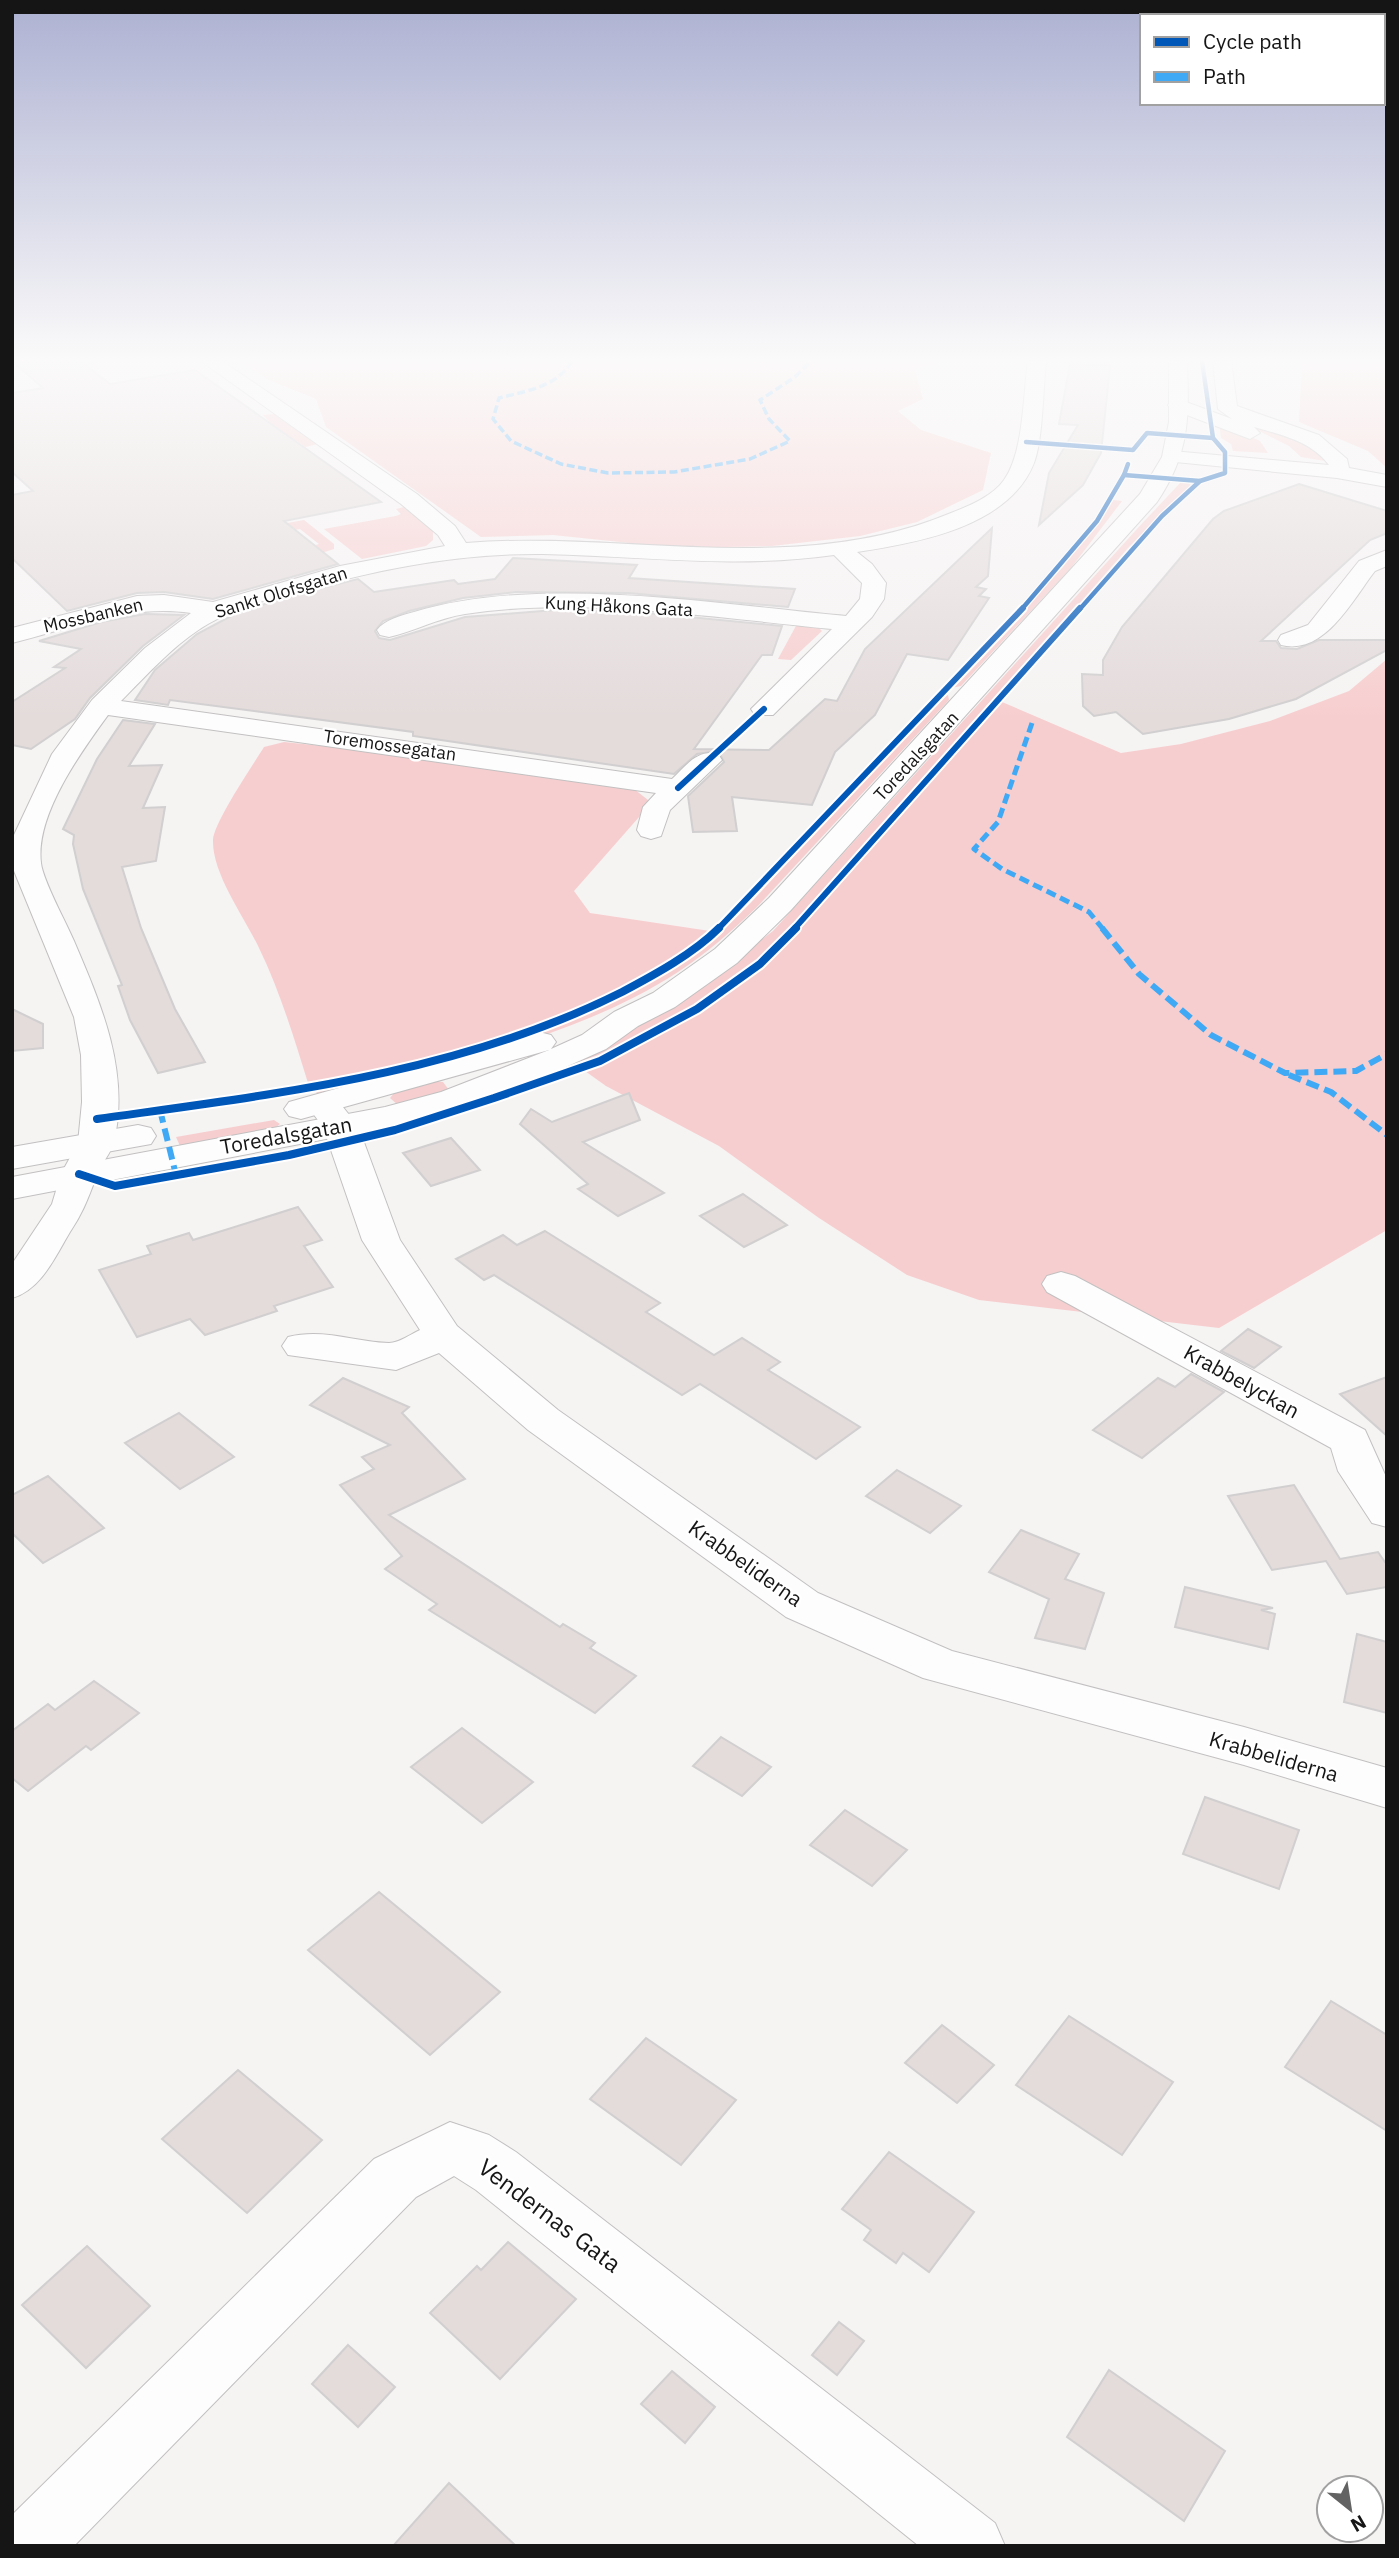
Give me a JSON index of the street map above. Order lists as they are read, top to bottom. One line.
{"streets":{"street":["Sankt Olofsgatan","Kung Håkons Gata","Mossbanken","Toremossegatan","Toredalsgatan","Krabbelyckan","Krabbeliderna","Vendernas Gata"]},"crossings":[["Sankt Olofsgatan","Mossbanken"],["Sankt Olofsgatan","Toremossegatan"],["Sankt Olofsgatan","Toredalsgatan"],["Toredalsgatan","Krabbeliderna"]],"legend":["Cycle path","Path"],"north":"bottom right"}
